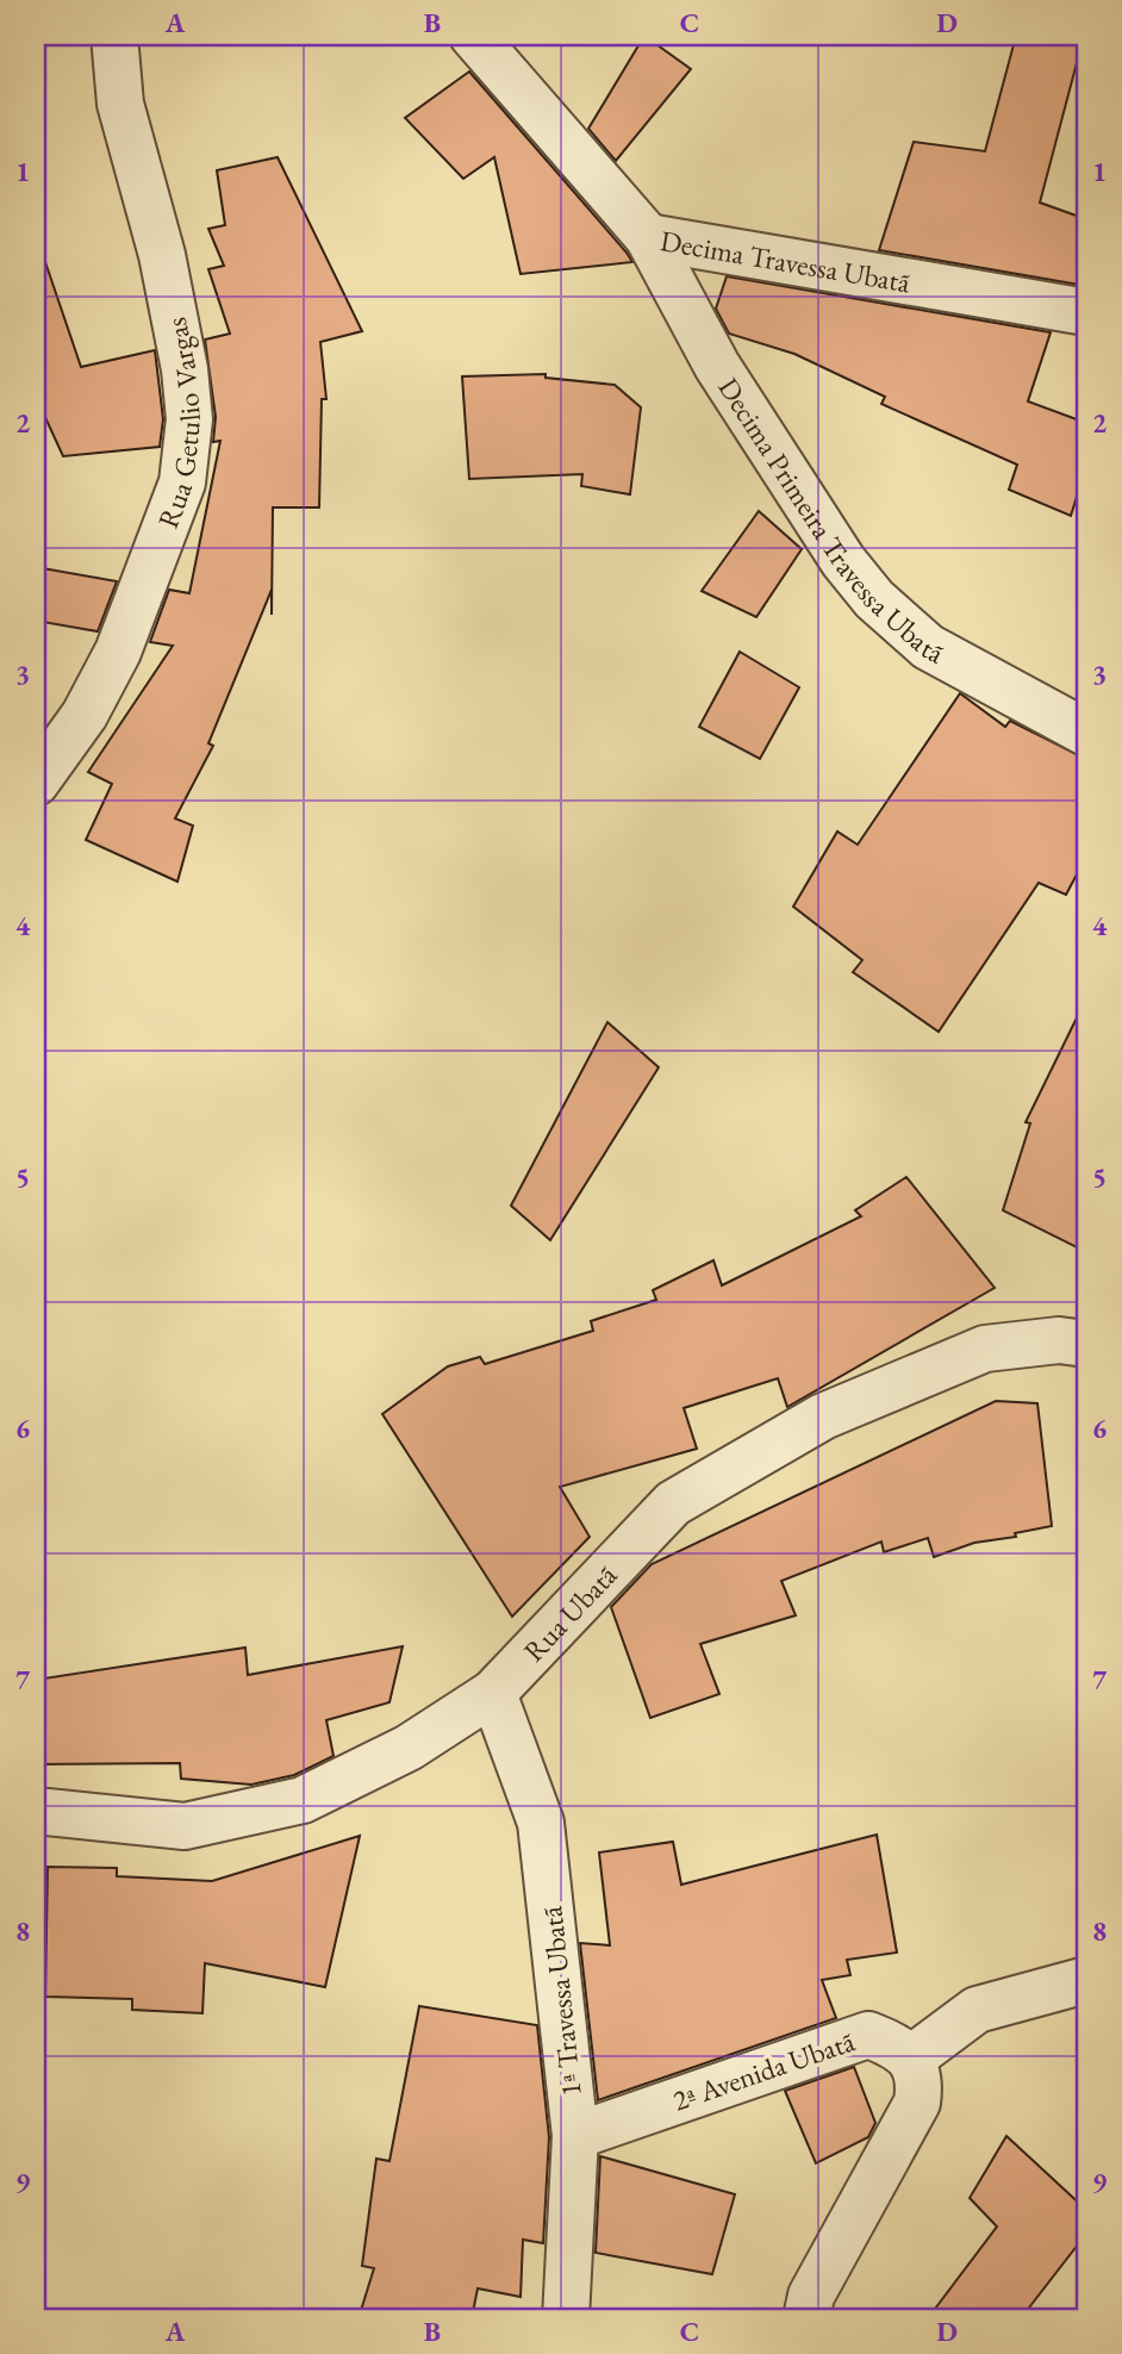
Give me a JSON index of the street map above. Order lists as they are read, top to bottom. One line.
{"streets":{"street":["Decima Travessa Ubatã","Rua Getulio Vargas","Decima Primeira Travessa Ubatã","Rua Ubatã","1ª Travessa Ubatã","2ª Avenida Ubatã"]},"crossings":[["Decima Travessa Ubatã","Decima Primeira Travessa Ubatã"],["Rua Ubatã","1ª Travessa Ubatã"],["1ª Travessa Ubatã","2ª Avenida Ubatã"]],"grid":{"columns":["A","B","C","D"],"rows":["1","2","3","4","5","6","7","8","9"]}}
